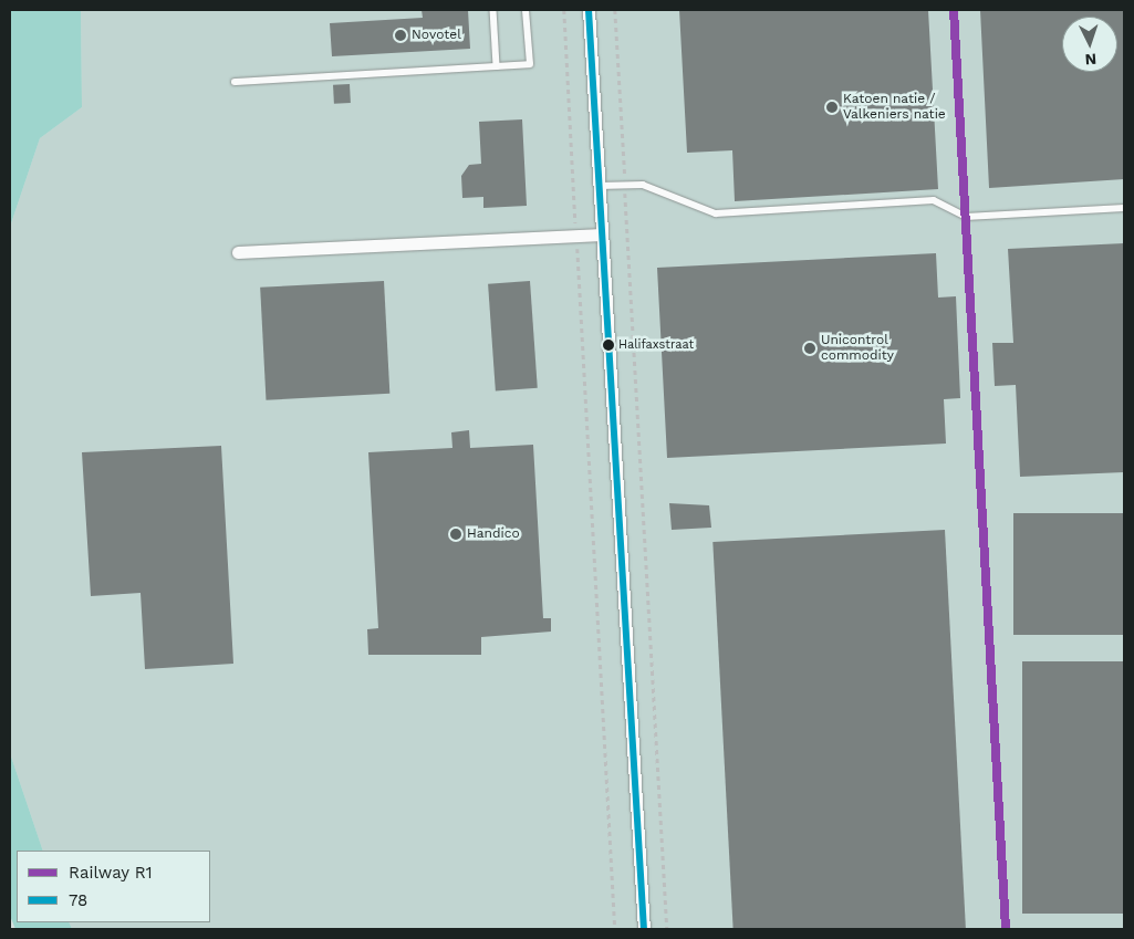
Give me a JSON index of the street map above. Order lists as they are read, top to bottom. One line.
{"places":["Novotel","Katoen natie / Valkeniers natie","Halifaxstraat","Unicontrol commodity","Handico"],"lines":["rail line R1","transit line 78"],"legend":["Railway R1","78"],"north":"bottom"}
